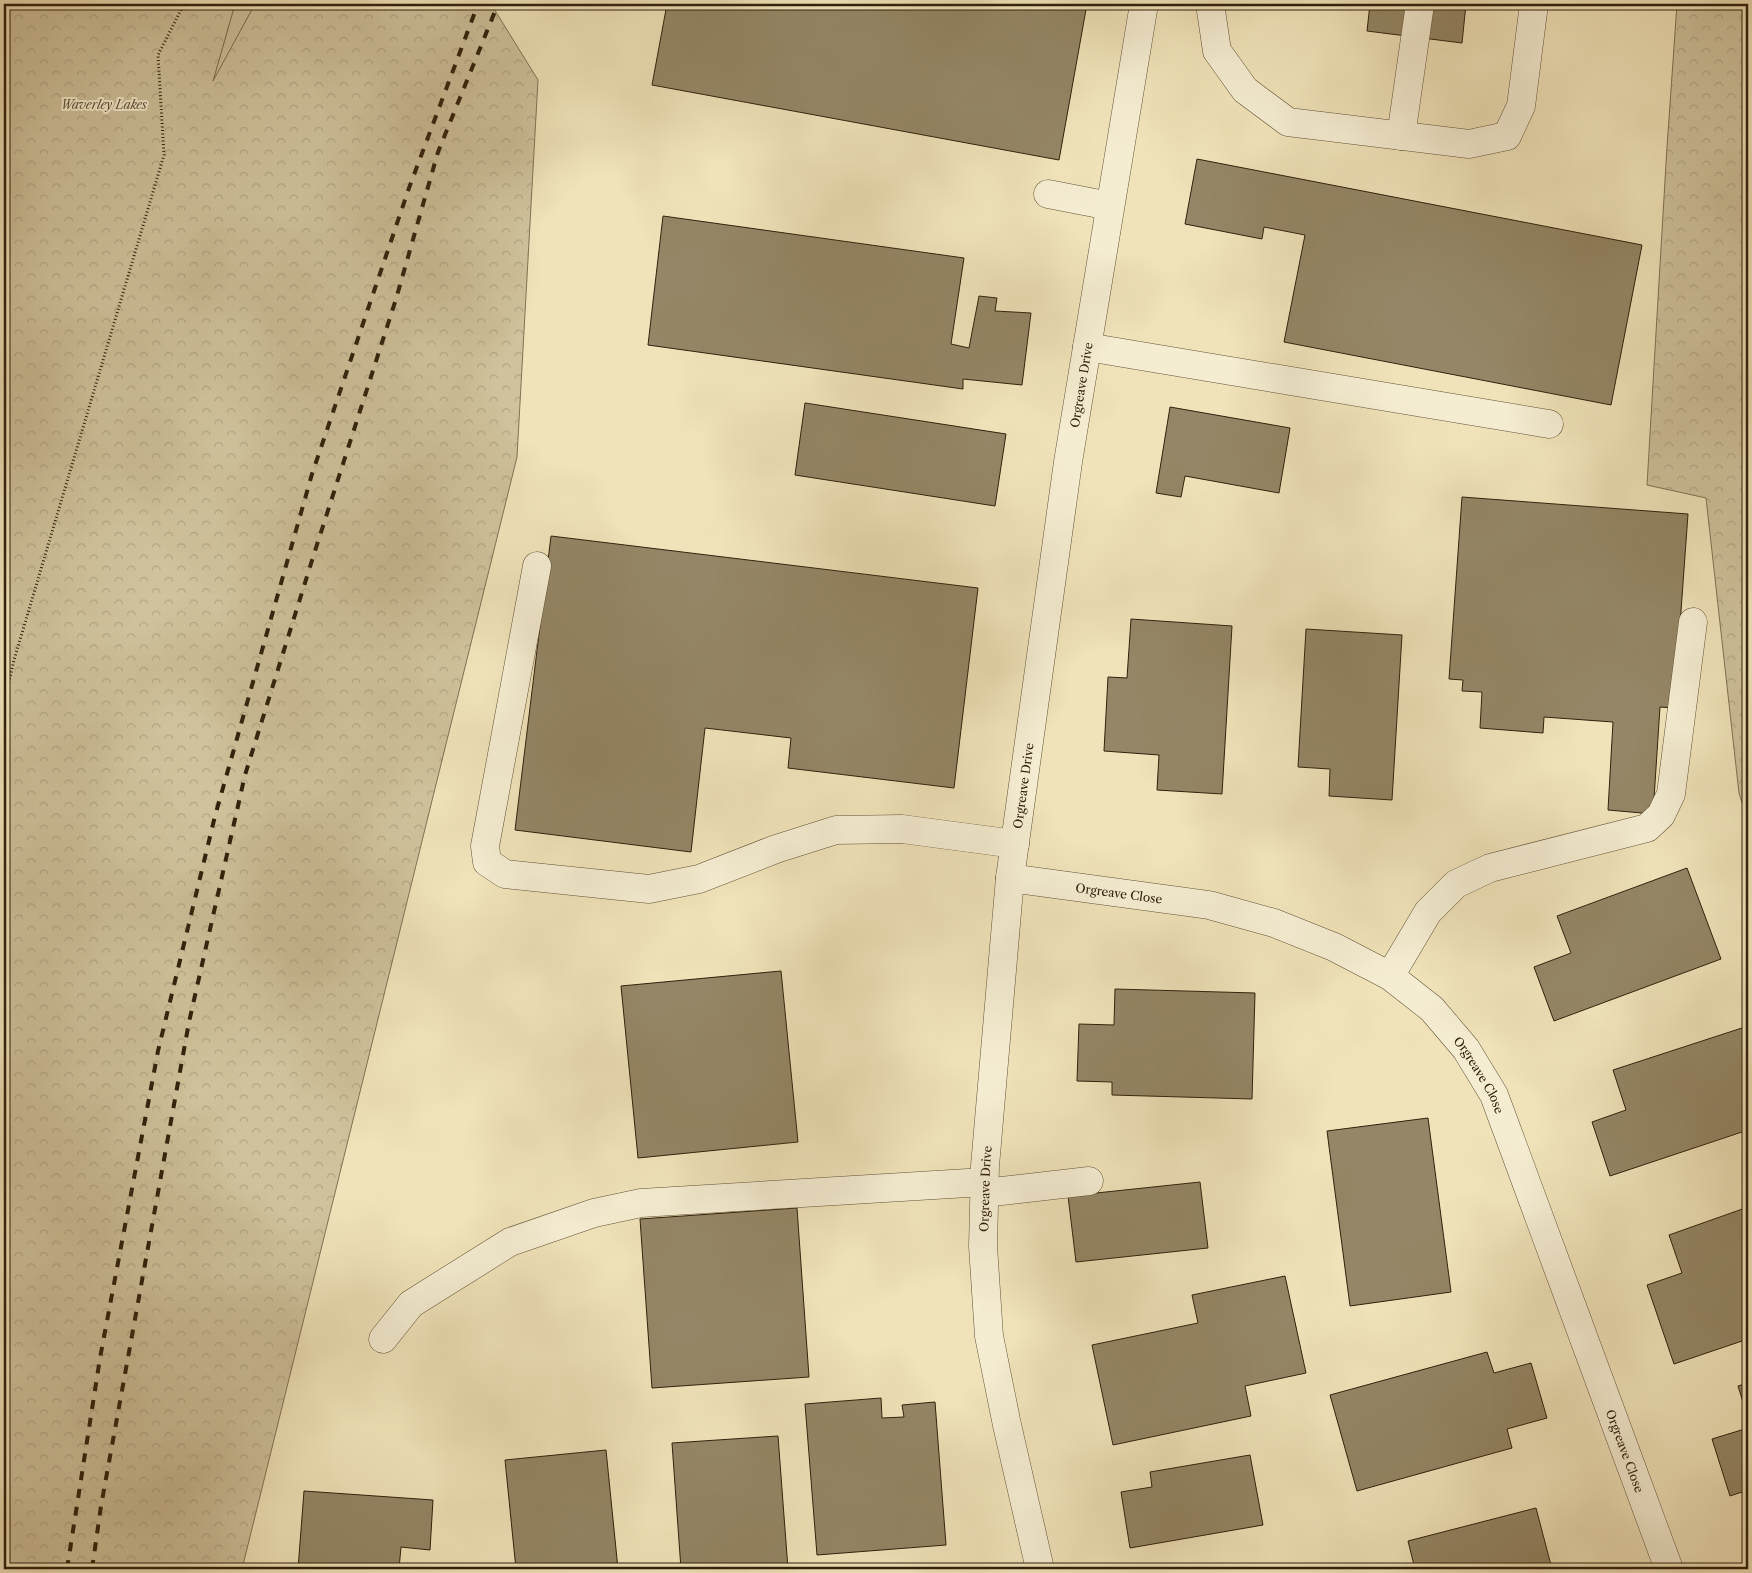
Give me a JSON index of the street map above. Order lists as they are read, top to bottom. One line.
{"streets":{"street":["Orgreave Drive","Orgreave Close"]},"crossings":[["Orgreave Drive","Orgreave Close"]],"parks":["Waverley Lakes"]}
